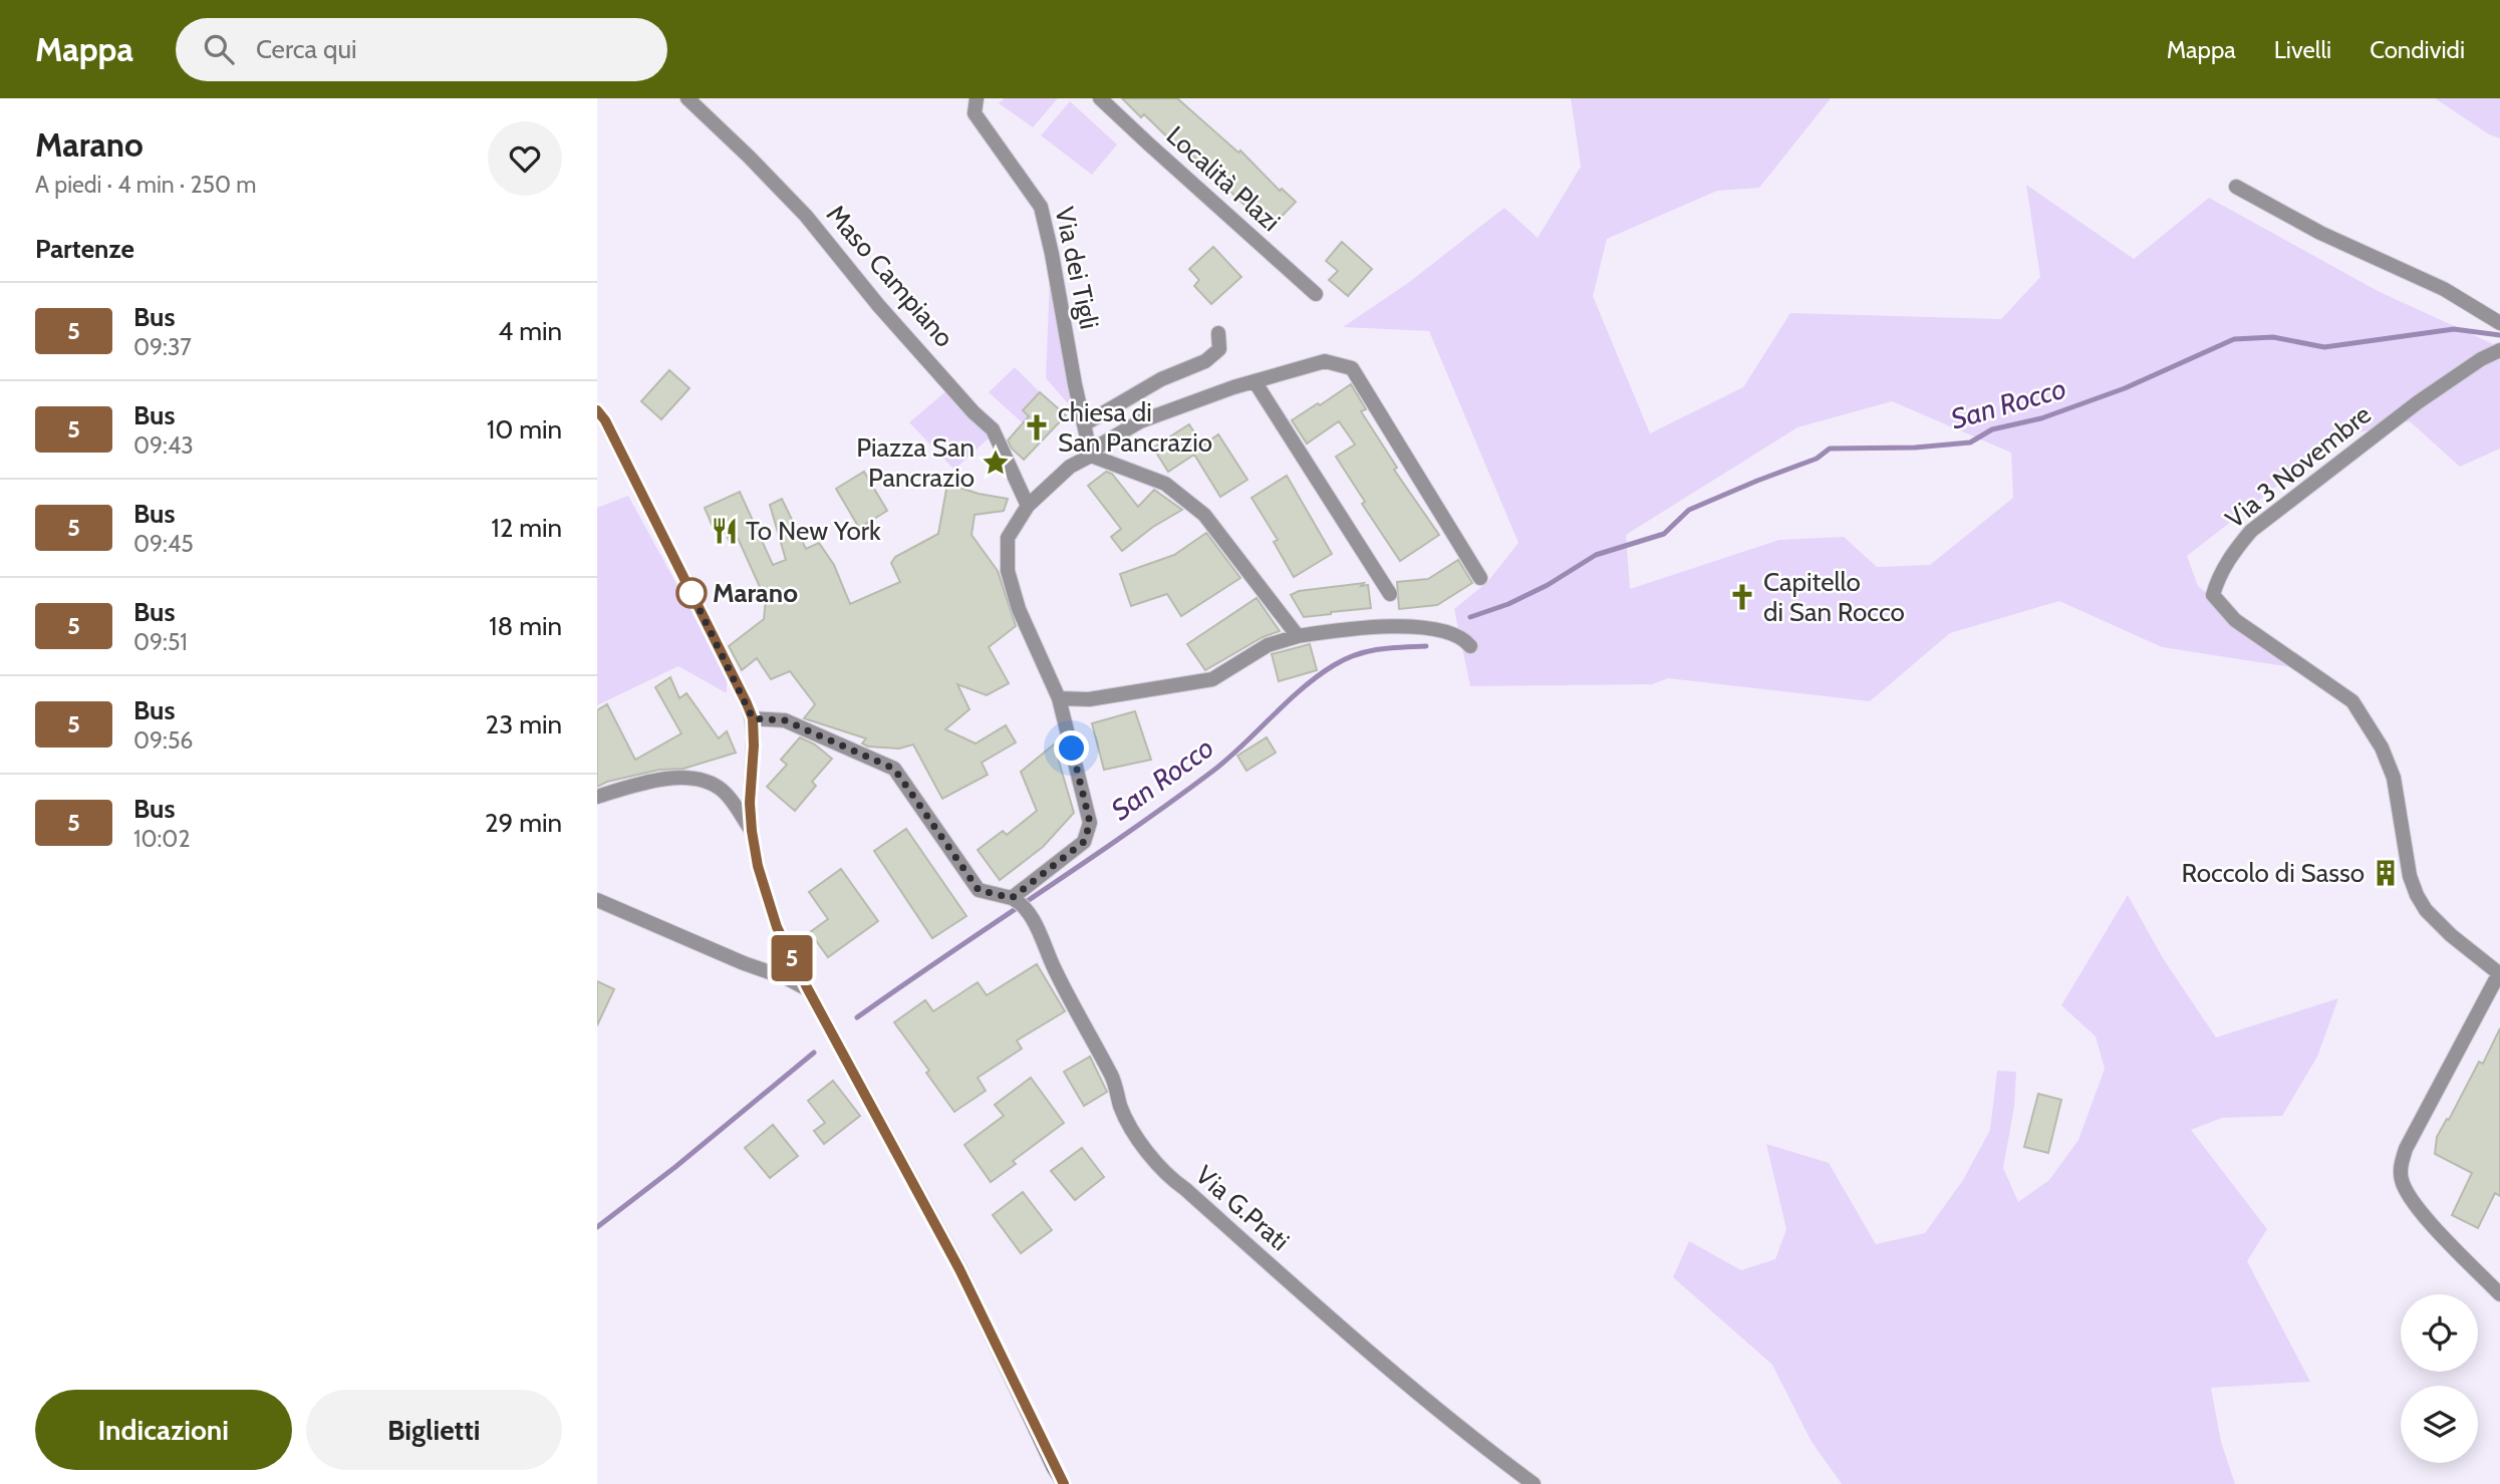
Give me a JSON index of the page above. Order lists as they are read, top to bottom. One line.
{"streets":{"street":["Località Plazi","Via dei Tigli","Maso Campiano","Via 3 Novembre","Via G.Prati"]},"water":["San Rocco"],"places":{"church":["chiesa di San Pancrazio","Capitello di San Rocco"],"place":["Piazza San Pancrazio"],"restaurant":["To New York"],"other":["Marano"],"building":["Roccolo di Sasso"]},"lines":["bus line 5"],"page":{"header":"Mappa","search":"Cerca qui","nav":["Mappa","Livelli","Condividi"],"heading":[["Marano","A piedi · 4 min · 250 m"],"Partenze"],"on_map":"5","list":[{"mark":"5","name":"Bus","note":"09:37","value":"4 min"},{"mark":"5","name":"Bus","note":"09:43","value":"10 min"},{"mark":"5","name":"Bus","note":"09:45","value":"12 min"},{"mark":"5","name":"Bus","note":"09:51","value":"18 min"},{"mark":"5","name":"Bus","note":"09:56","value":"23 min"},{"mark":"5","name":"Bus","note":"10:02","value":"29 min"}],"buttons":["Indicazioni","Biglietti"]}}
